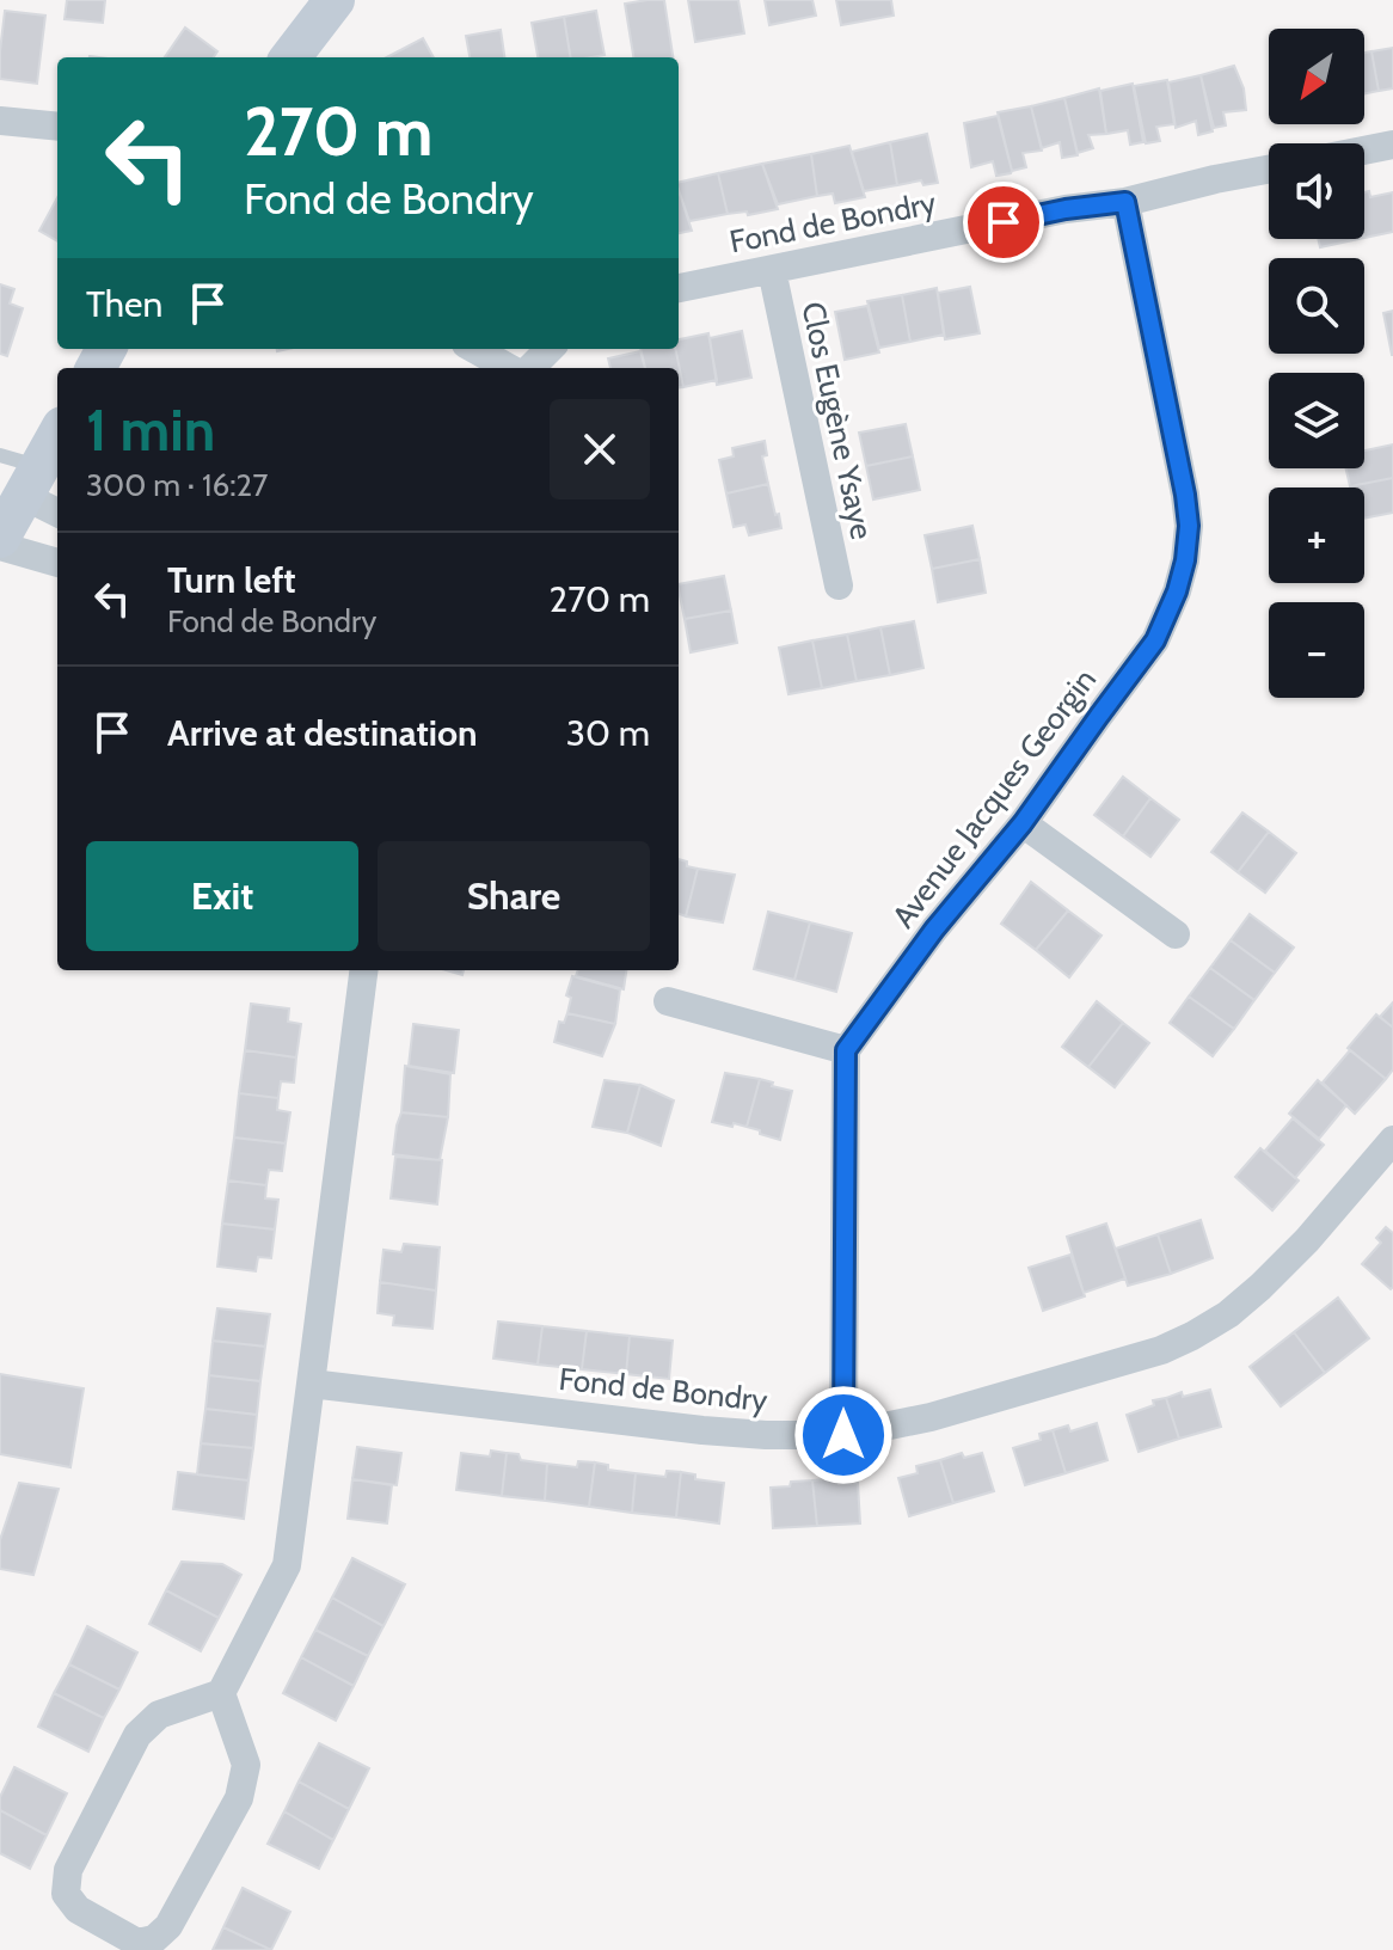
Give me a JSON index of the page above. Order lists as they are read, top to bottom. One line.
{"streets":{"street":["Fond de Bondry","Clos Eugène Ysaye","Avenue Jacques Georgin"]},"crossings":[["Fond de Bondry","Clos Eugène Ysaye"],["Fond de Bondry","Avenue Jacques Georgin"]],"north":"bottom left","page":{"map_buttons":["+","−"],"turn":["270 m","Fond de Bondry"],"then":"Then","heading":["1 min","300 m · 16:27"],"list":[{"name":"Turn left","note":"Fond de Bondry","value":"270 m"},{"name":"Arrive at destination","value":"30 m"}],"buttons":["Exit","Share"]}}
